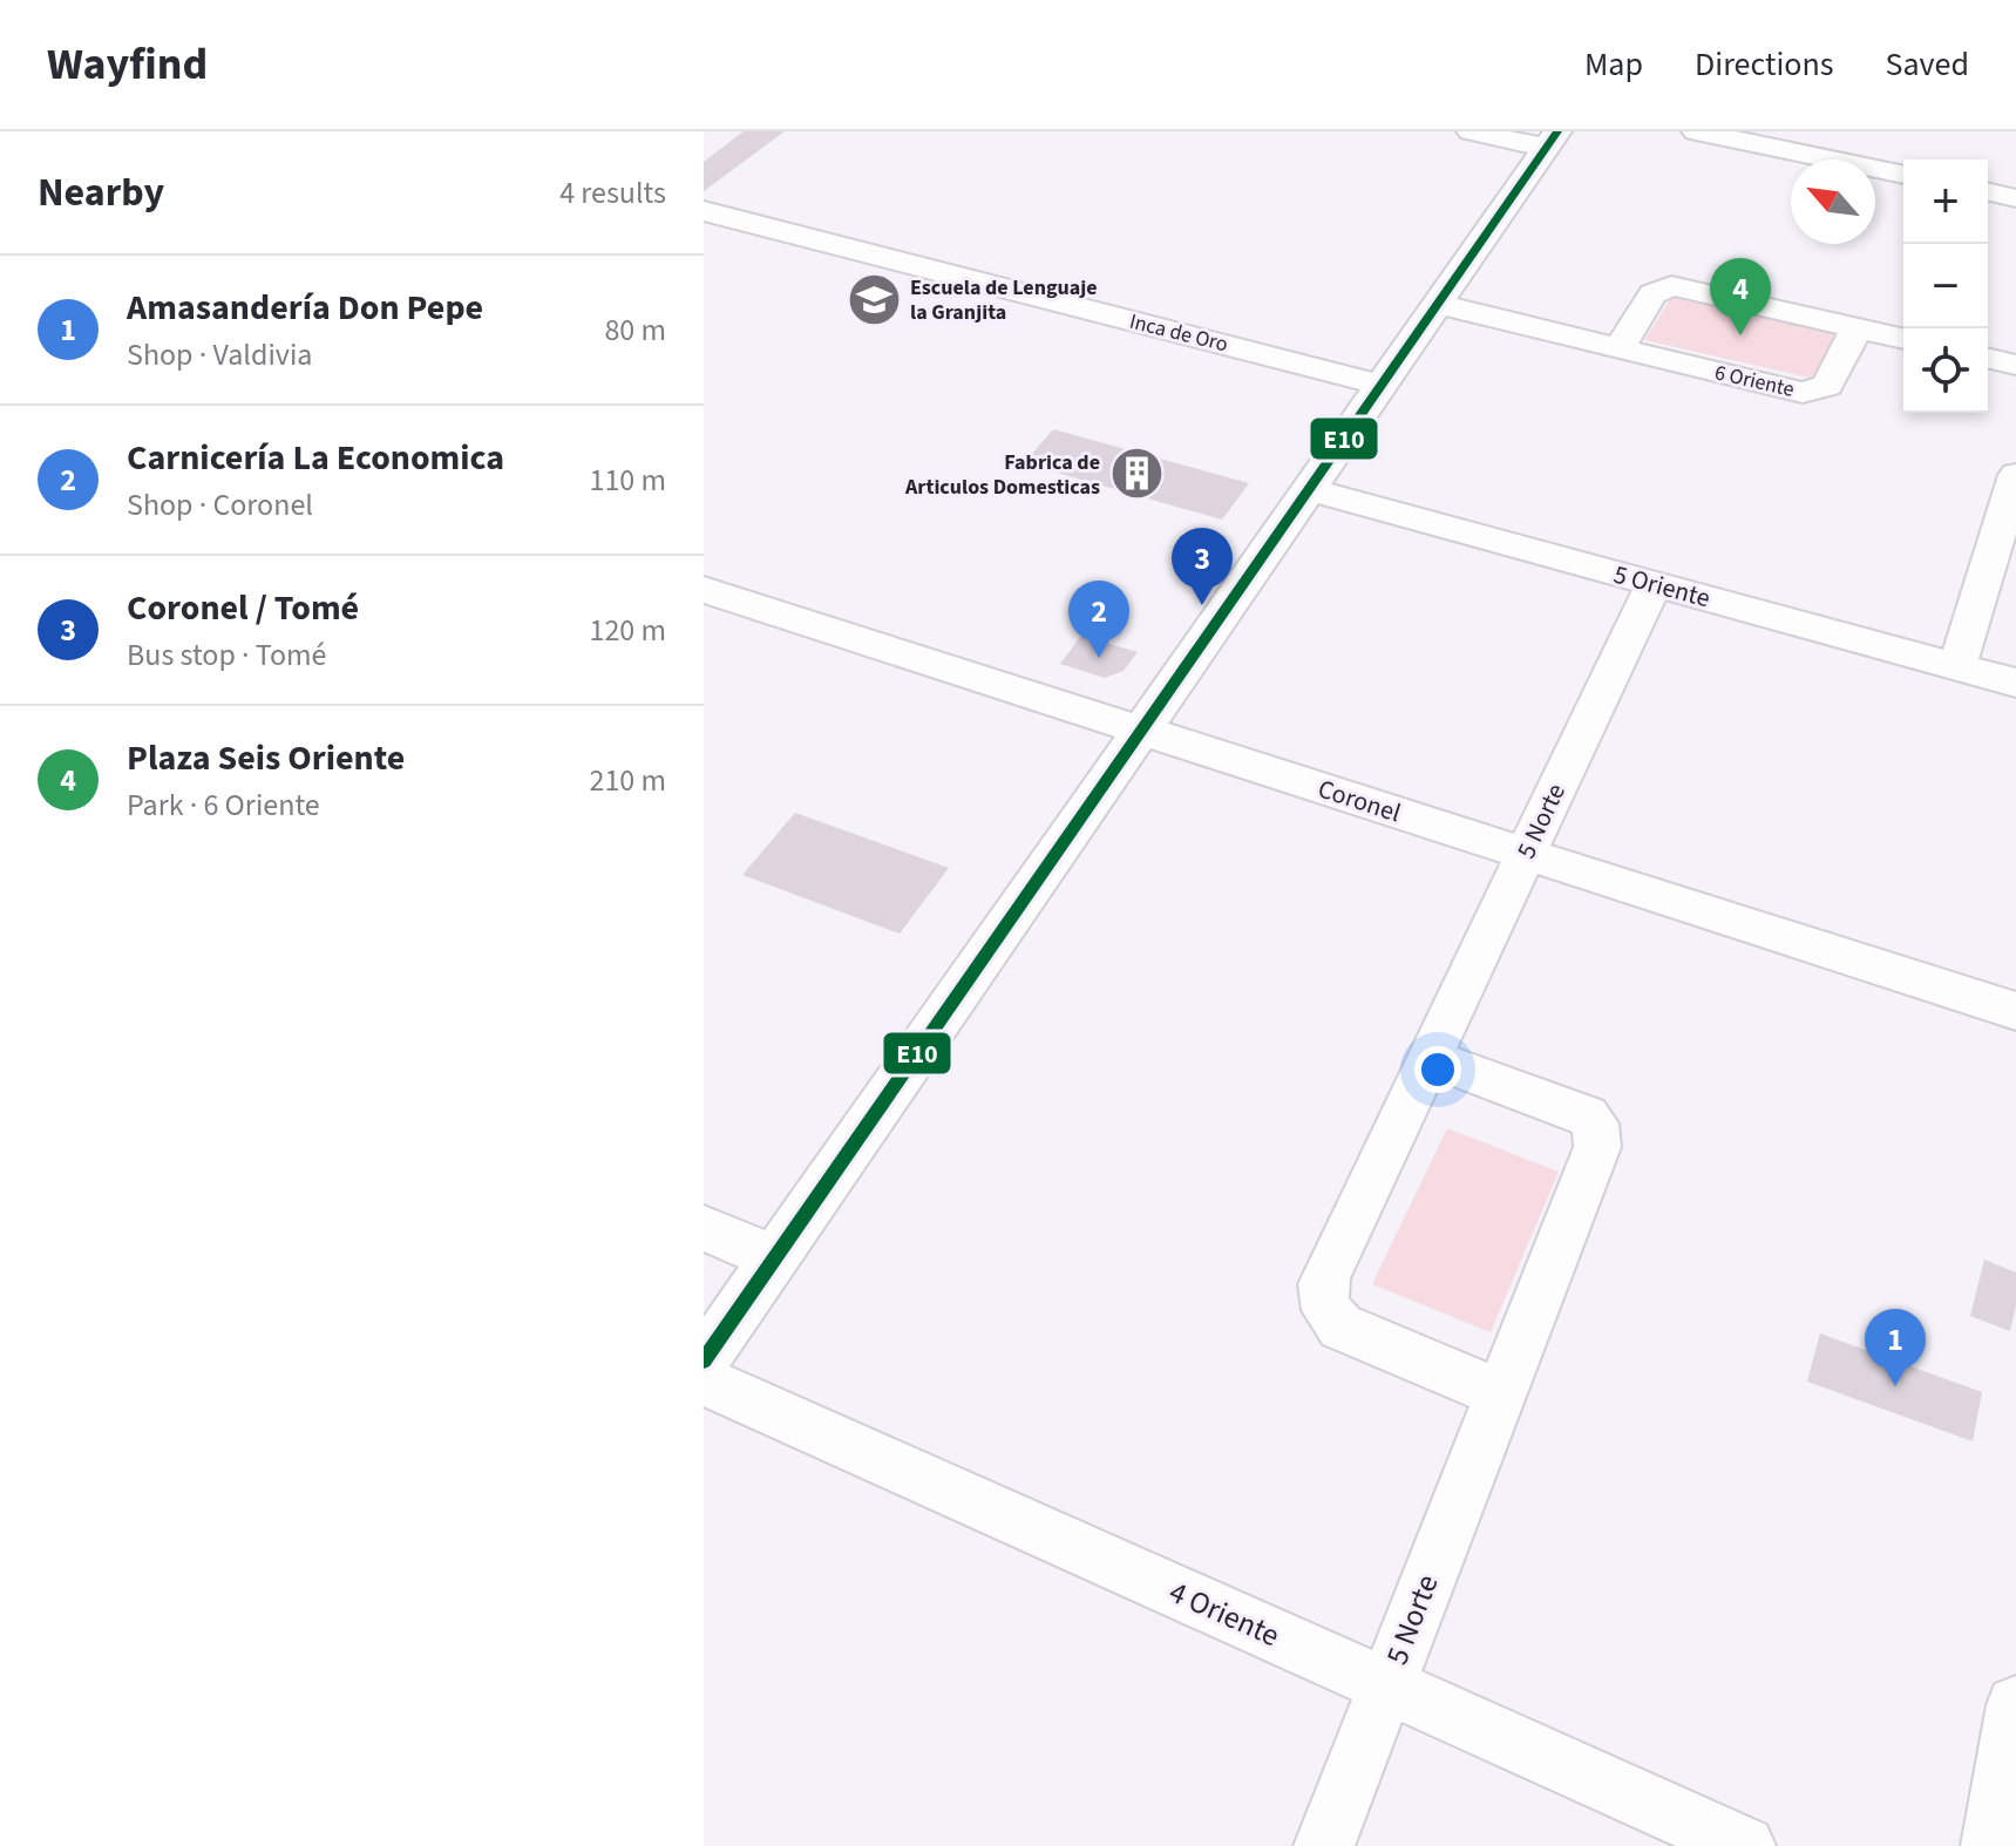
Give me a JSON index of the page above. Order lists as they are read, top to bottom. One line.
{"streets":{"street":["Inca de Oro","6 Oriente","5 Oriente","Coronel","5 Norte","4 Oriente"]},"crossings":[["5 Oriente","5 Norte"],["Coronel","5 Norte"],["5 Norte","4 Oriente"]],"places":{"school or university":["Escuela de Lenguaje la Granjita"],"building":["Fabrica de Articulos Domesticas"]},"lines":["transit line E10"],"north":"top left","page":{"header":"Wayfind","nav":["Map","Directions","Saved"],"heading":["Nearby","4 results"],"map_buttons":["+","−"],"list":[{"mark":"1","name":"Amasandería Don Pepe","note":"Shop · Valdivia","value":"80 m"},{"mark":"2","name":"Carnicería La Economica","note":"Shop · Coronel","value":"110 m"},{"mark":"3","name":"Coronel / Tomé","note":"Bus stop · Tomé","value":"120 m"},{"mark":"4","name":"Plaza Seis Oriente","note":"Park · 6 Oriente","value":"210 m"}],"pins":["4","3","2","1"]}}
